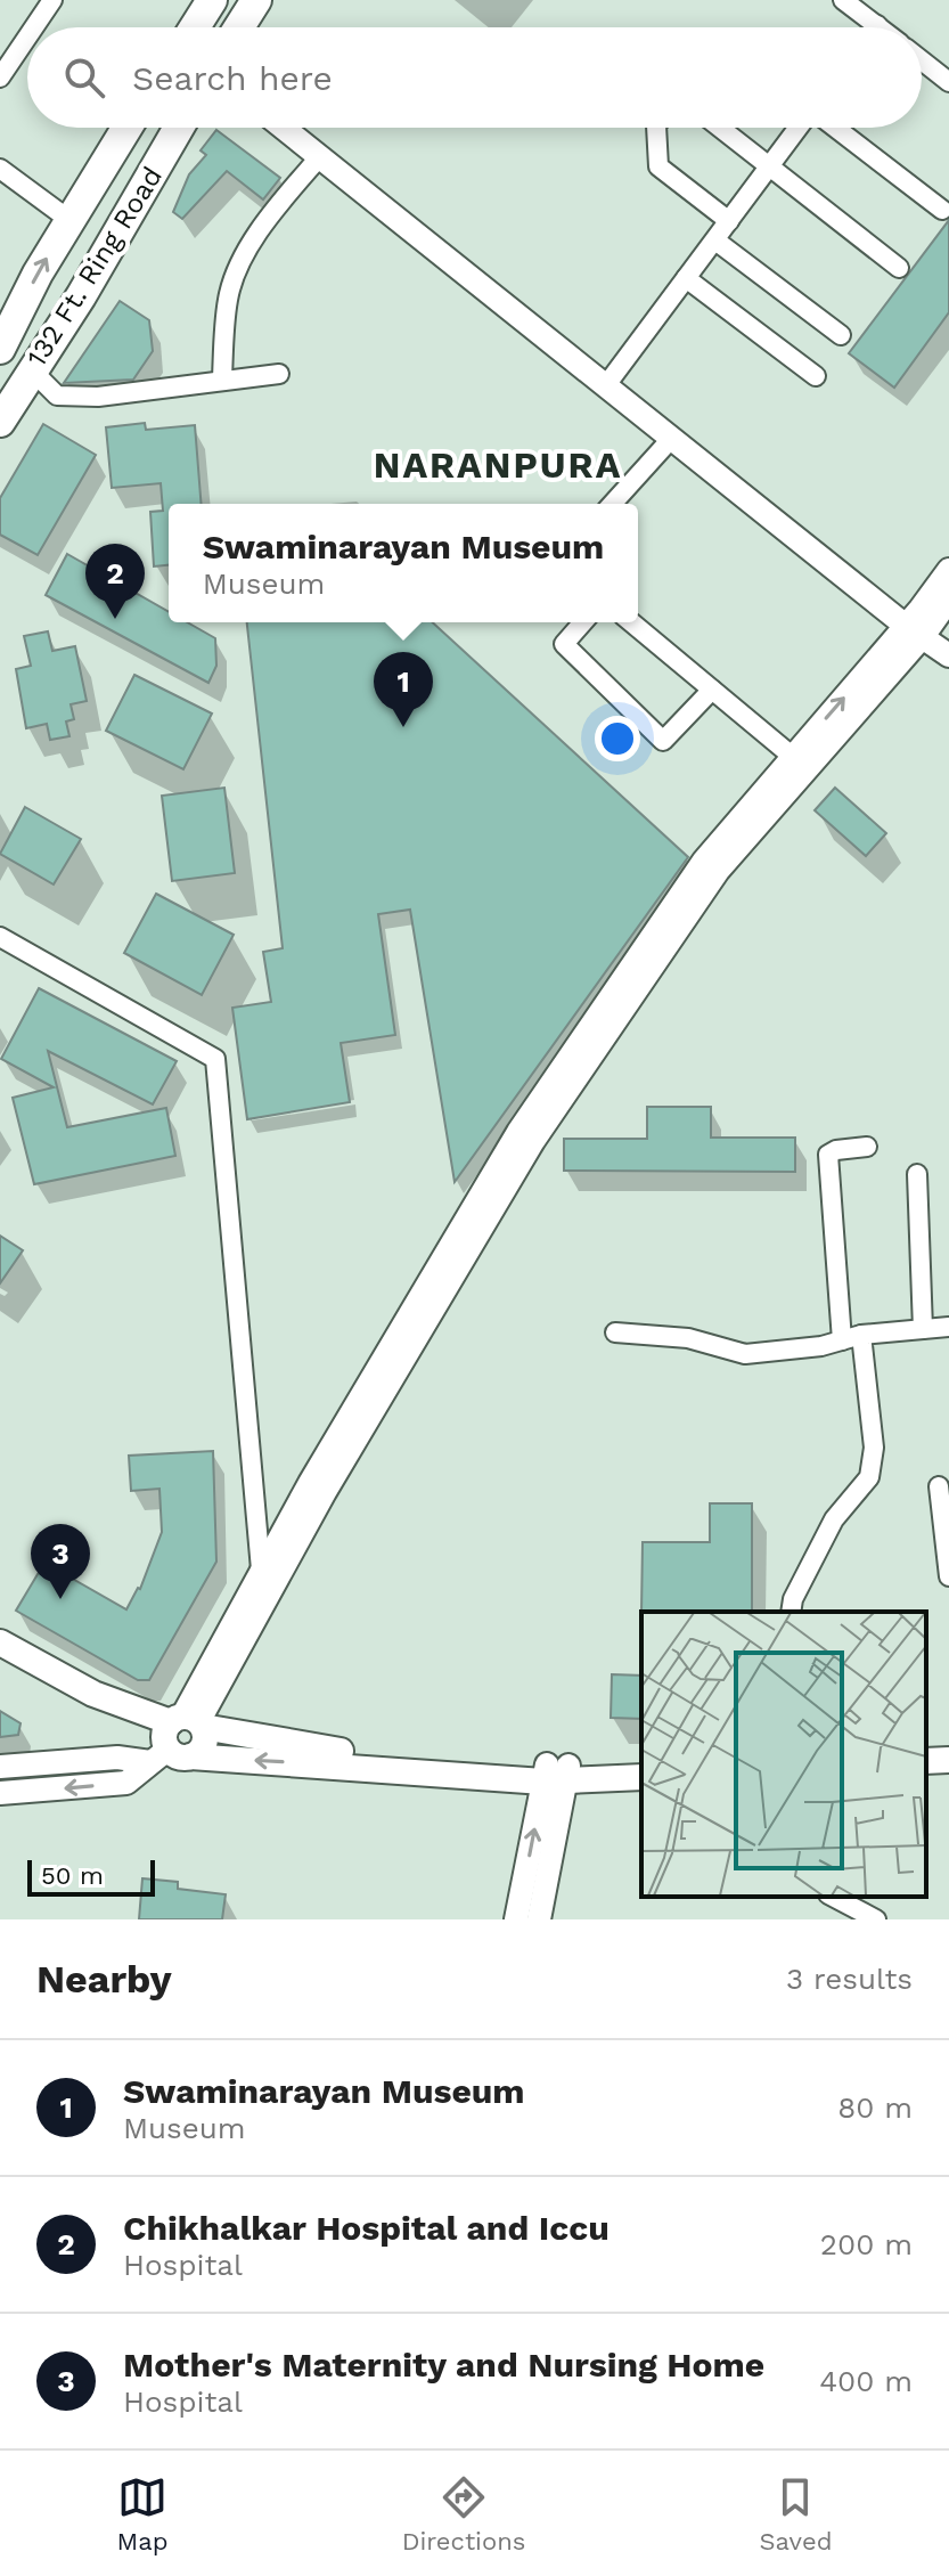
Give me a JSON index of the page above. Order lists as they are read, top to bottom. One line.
{"streets":{"main road":["132 Ft. Ring Road"]},"districts":["NARANPURA"],"scale_bar":"50 m","page":{"search":"Search here","popup":["Swaminarayan Museum","Museum"],"pins":["2","1","3"],"scale":"50 m","heading":["Nearby","3 results"],"list":[{"mark":"1","name":"Swaminarayan Museum","note":"Museum","value":"80 m"},{"mark":"2","name":"Chikhalkar Hospital and Iccu","note":"Hospital","value":"200 m"},{"mark":"3","name":"Mother's Maternity and Nursing Home","note":"Hospital","value":"400 m"}],"nav":["Map","Directions","Saved"]}}
